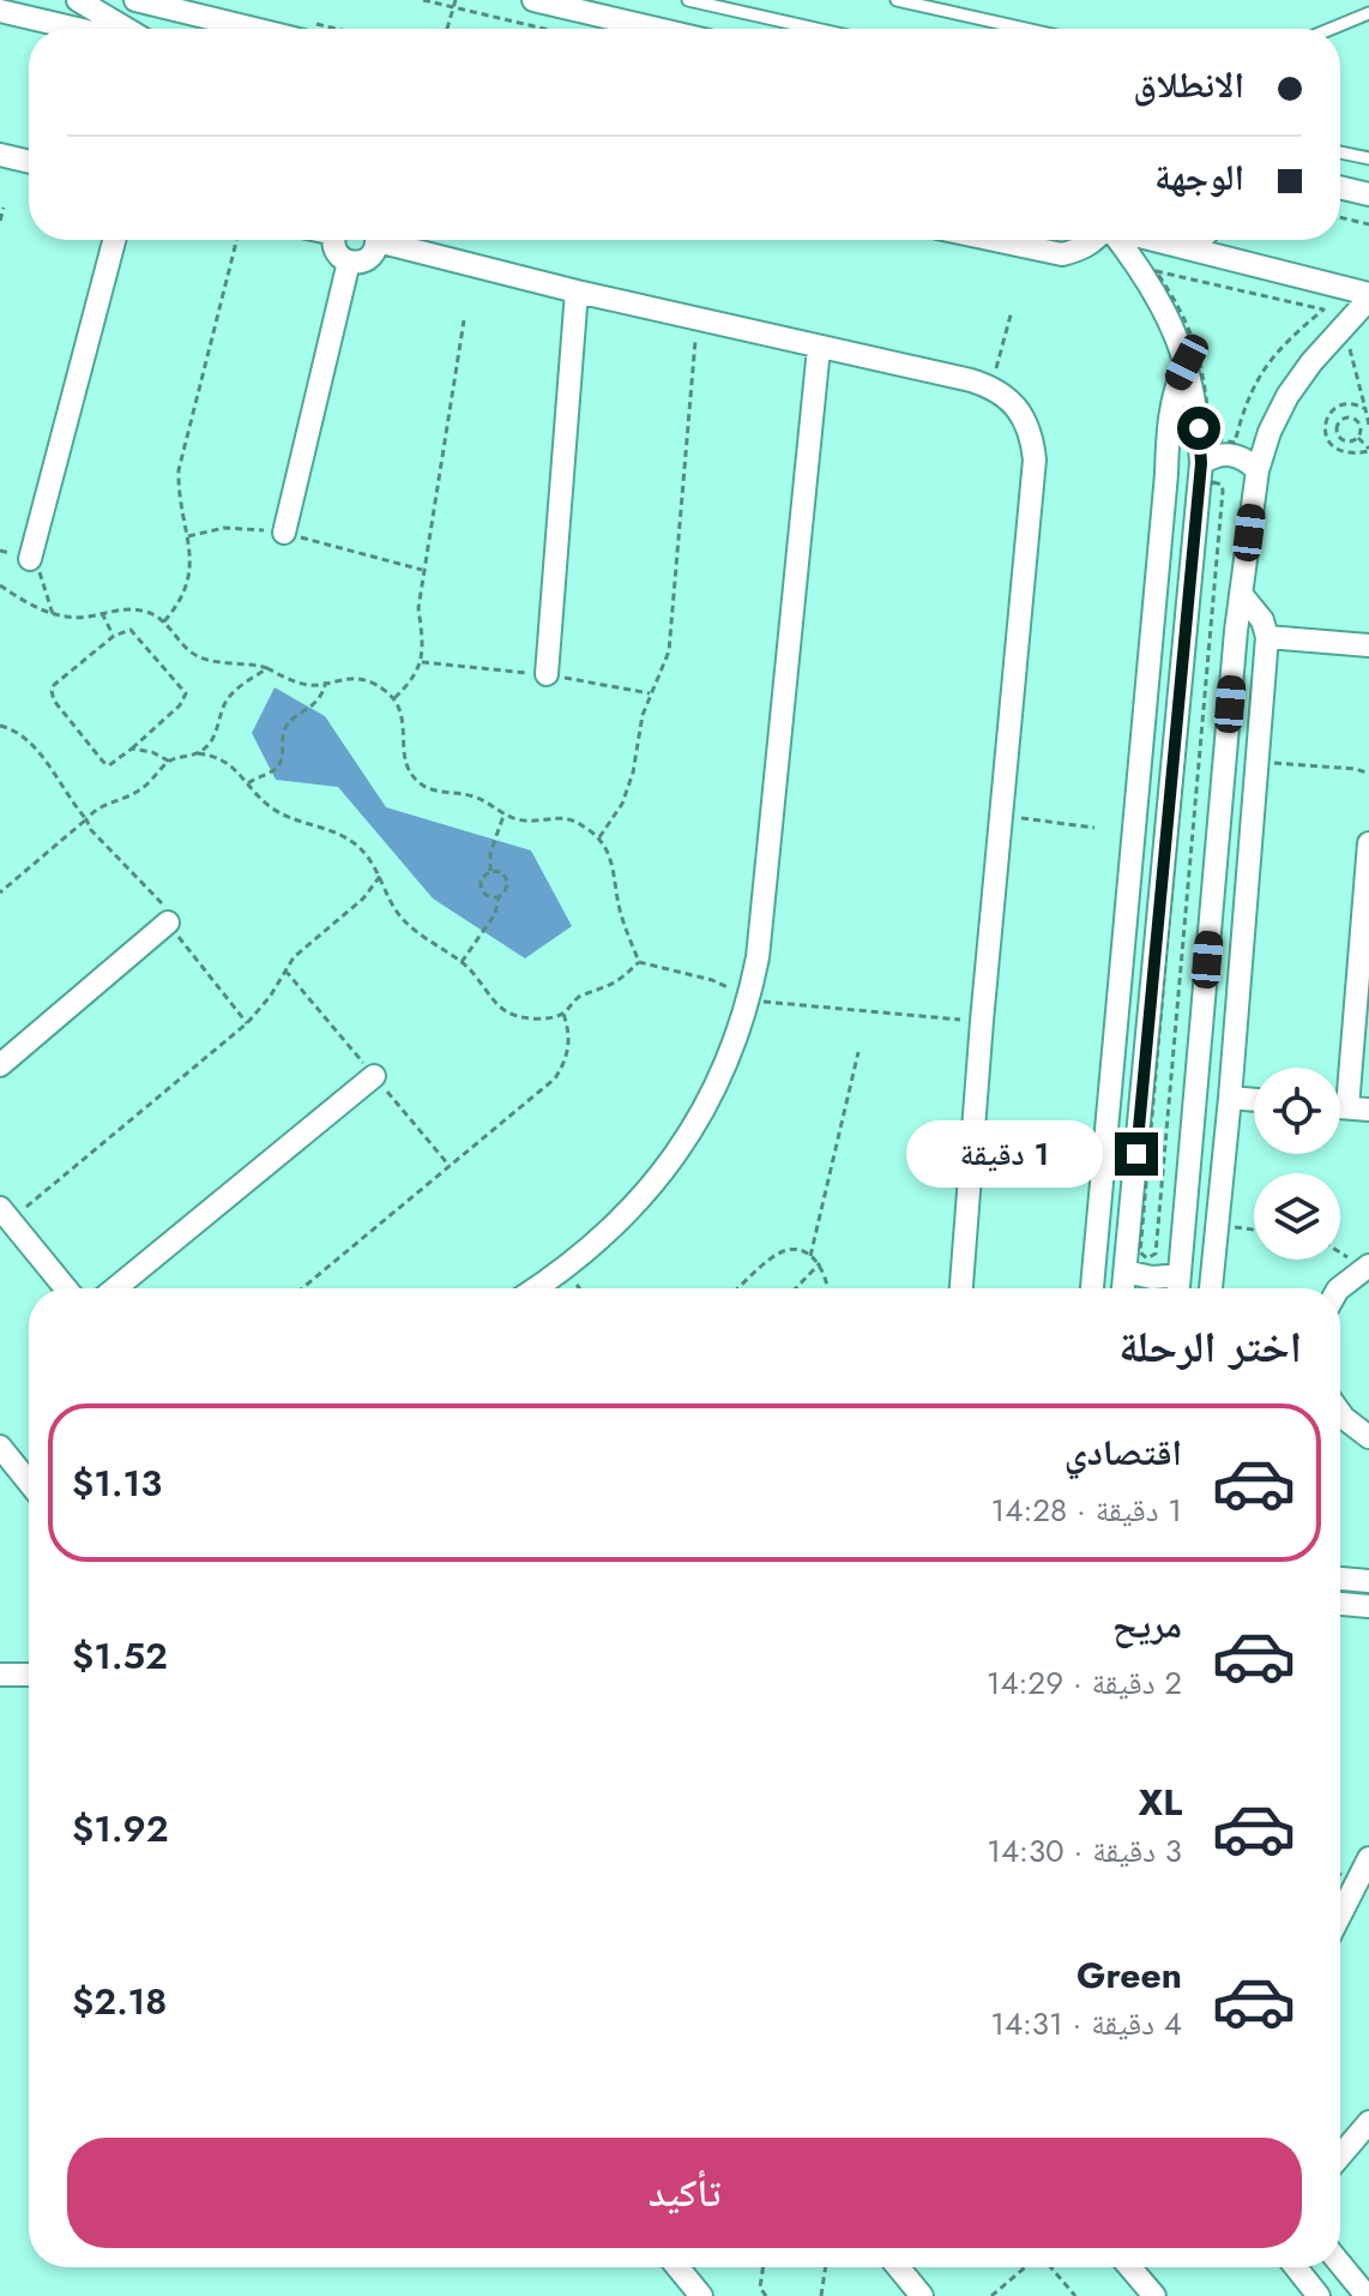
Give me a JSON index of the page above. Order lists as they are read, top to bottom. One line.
{"page":{"banner":["الانطلاق","الوجهة"],"bubble":"1 دقيقة","heading":"اختر الرحلة","list":[{"name":"اقتصادي","note":"1 دقيقة · 14:28","value":"$1.13"},{"name":"مريح","note":"2 دقيقة · 14:29","value":"$1.52"},{"name":"XL","note":"3 دقيقة · 14:30","value":"$1.92"},{"name":"Green","note":"4 دقيقة · 14:31","value":"$2.18"}],"buttons":"تأكيد"}}
